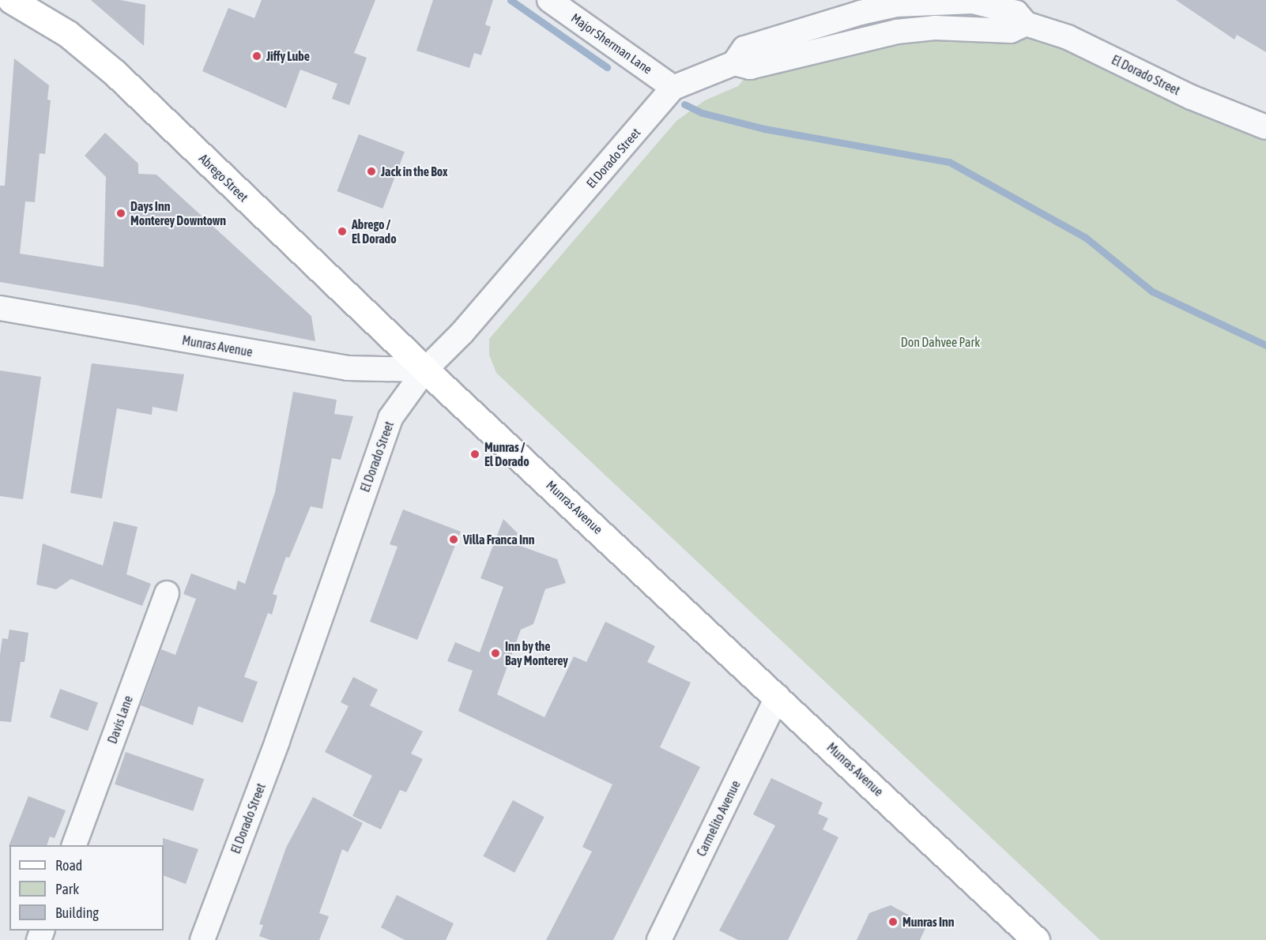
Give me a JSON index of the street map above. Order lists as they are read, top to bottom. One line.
{"streets":{"main road":["Abrego Street","Munras Avenue"],"street":["Major Sherman Lane","El Dorado Street","Davis Lane","Carmelito Avenue"]},"crossings":[["Major Sherman Lane","El Dorado Street"],["El Dorado Street","Abrego Street"],["El Dorado Street","Munras Avenue"],["Abrego Street","Munras Avenue"],["Munras Avenue","Carmelito Avenue"]],"parks":["Don Dahvee Park"],"places":["Jiffy Lube","Jack in the Box","Days Inn Monterey Downtown","Abrego / El Dorado","Munras / El Dorado","Villa Franca Inn","Inn by the Bay Monterey","Munras Inn"],"legend":["Road","Park","Building"]}
